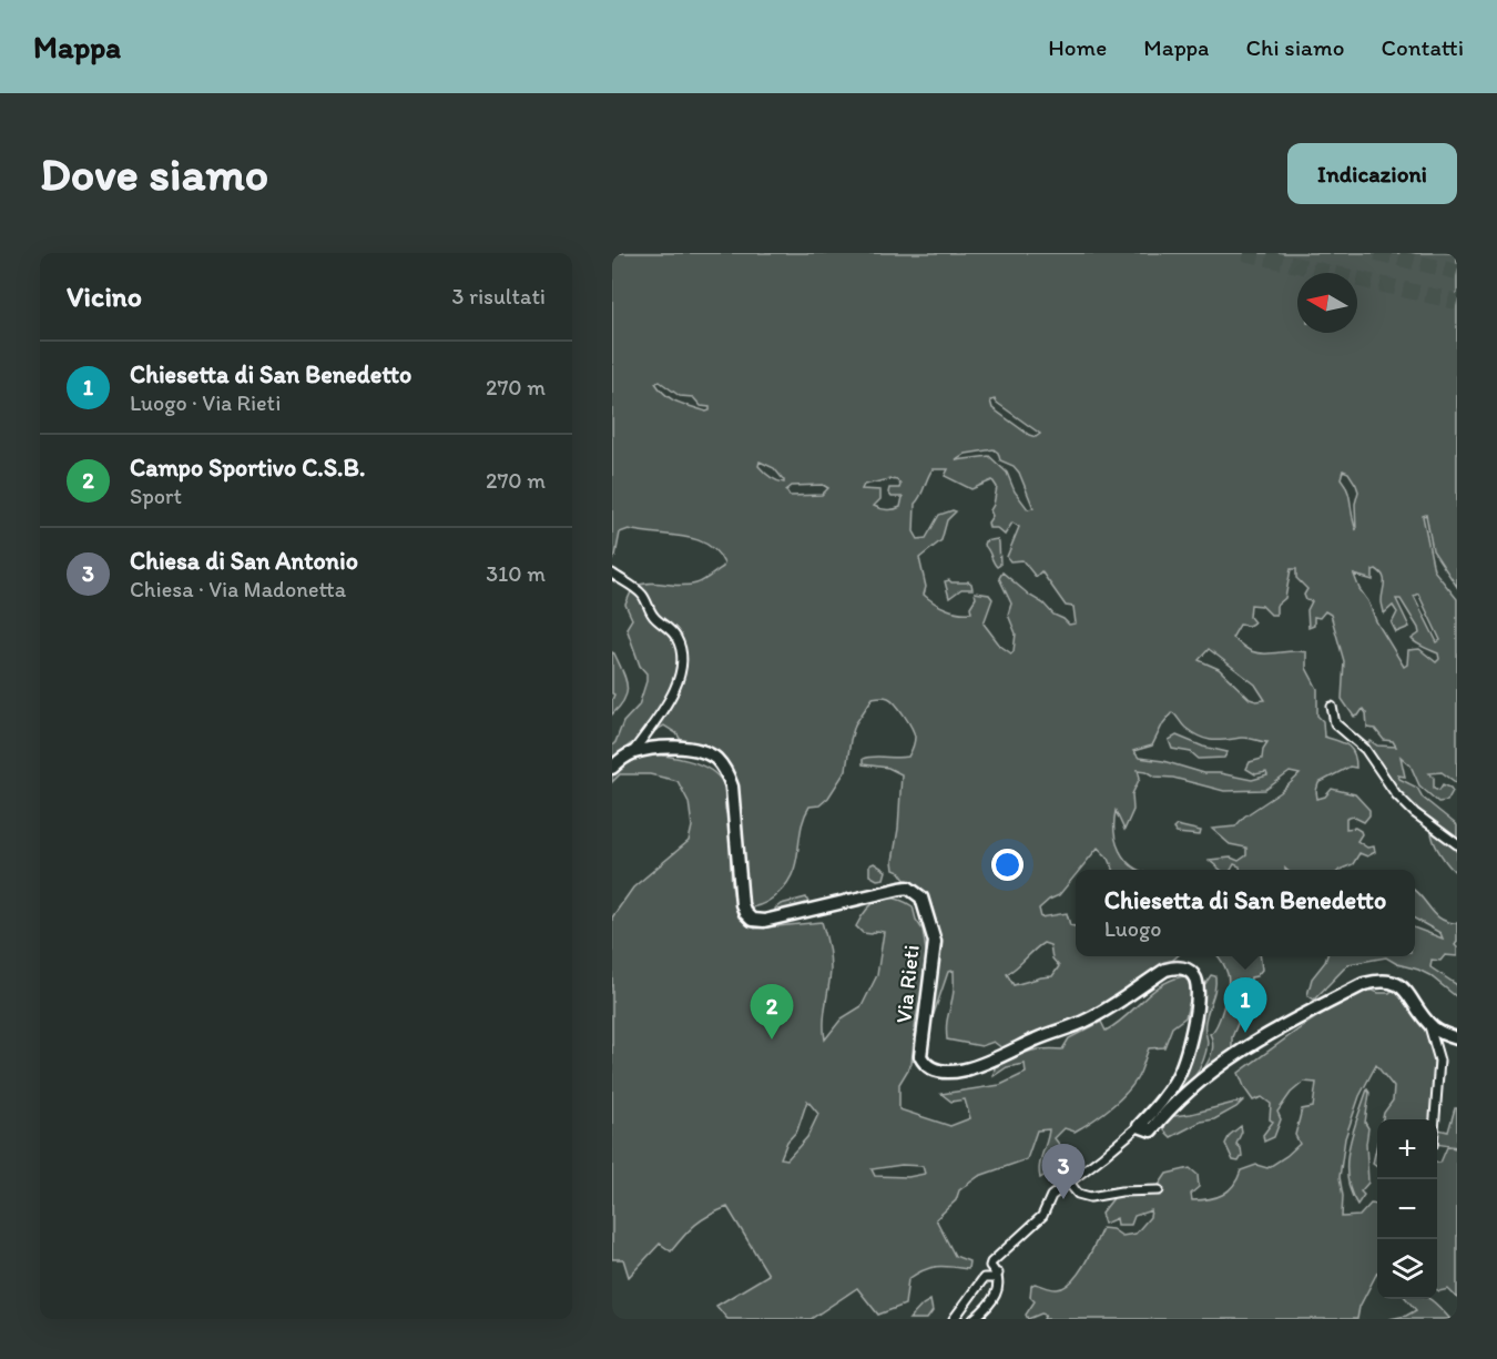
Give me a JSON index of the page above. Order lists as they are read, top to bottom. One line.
{"streets":{"street":["Via Rieti"]},"north":"left","page":{"header":"Mappa","nav":["Home","Mappa","Chi siamo","Contatti"],"buttons":"Indicazioni","title":"Dove siamo","heading":["Vicino","3 risultati"],"list":[{"mark":"1","name":"Chiesetta di San Benedetto","note":"Luogo · Via Rieti","value":"270 m"},{"mark":"2","name":"Campo Sportivo C.S.B.","note":"Sport","value":"270 m"},{"mark":"3","name":"Chiesa di San Antonio","note":"Chiesa · Via Madonetta","value":"310 m"}],"popup":["Chiesetta di San Benedetto","Luogo"],"pins":["1","2","3"],"map_buttons":["+","−"]}}
